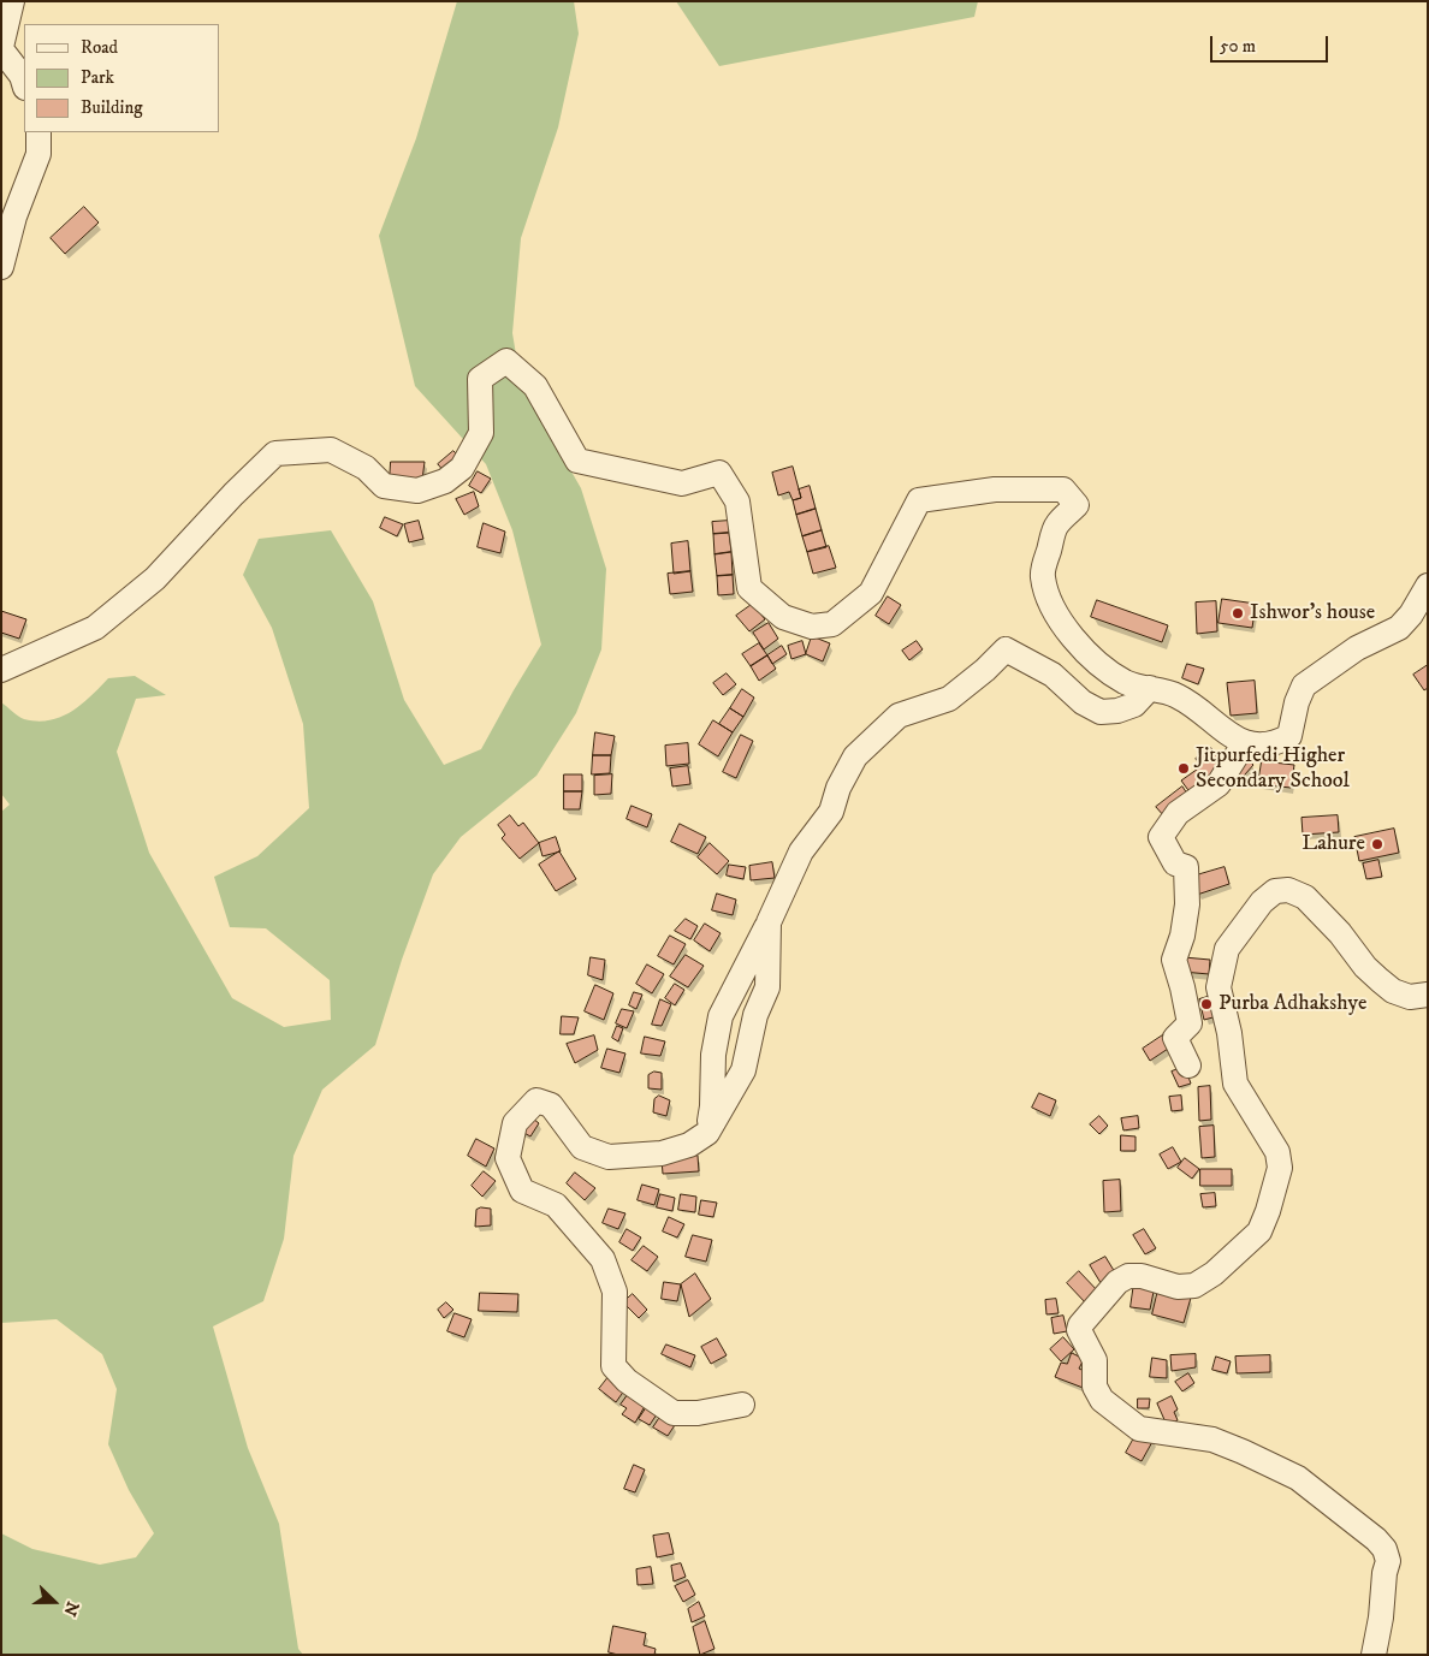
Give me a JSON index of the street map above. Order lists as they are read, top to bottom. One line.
{"places":["Ishwor's house","Jitpurfedi Higher Secondary School","Lahure","Purba Adhakshye"],"legend":["Road","Park","Building"],"scale_bar":"50 m","north":"right"}
